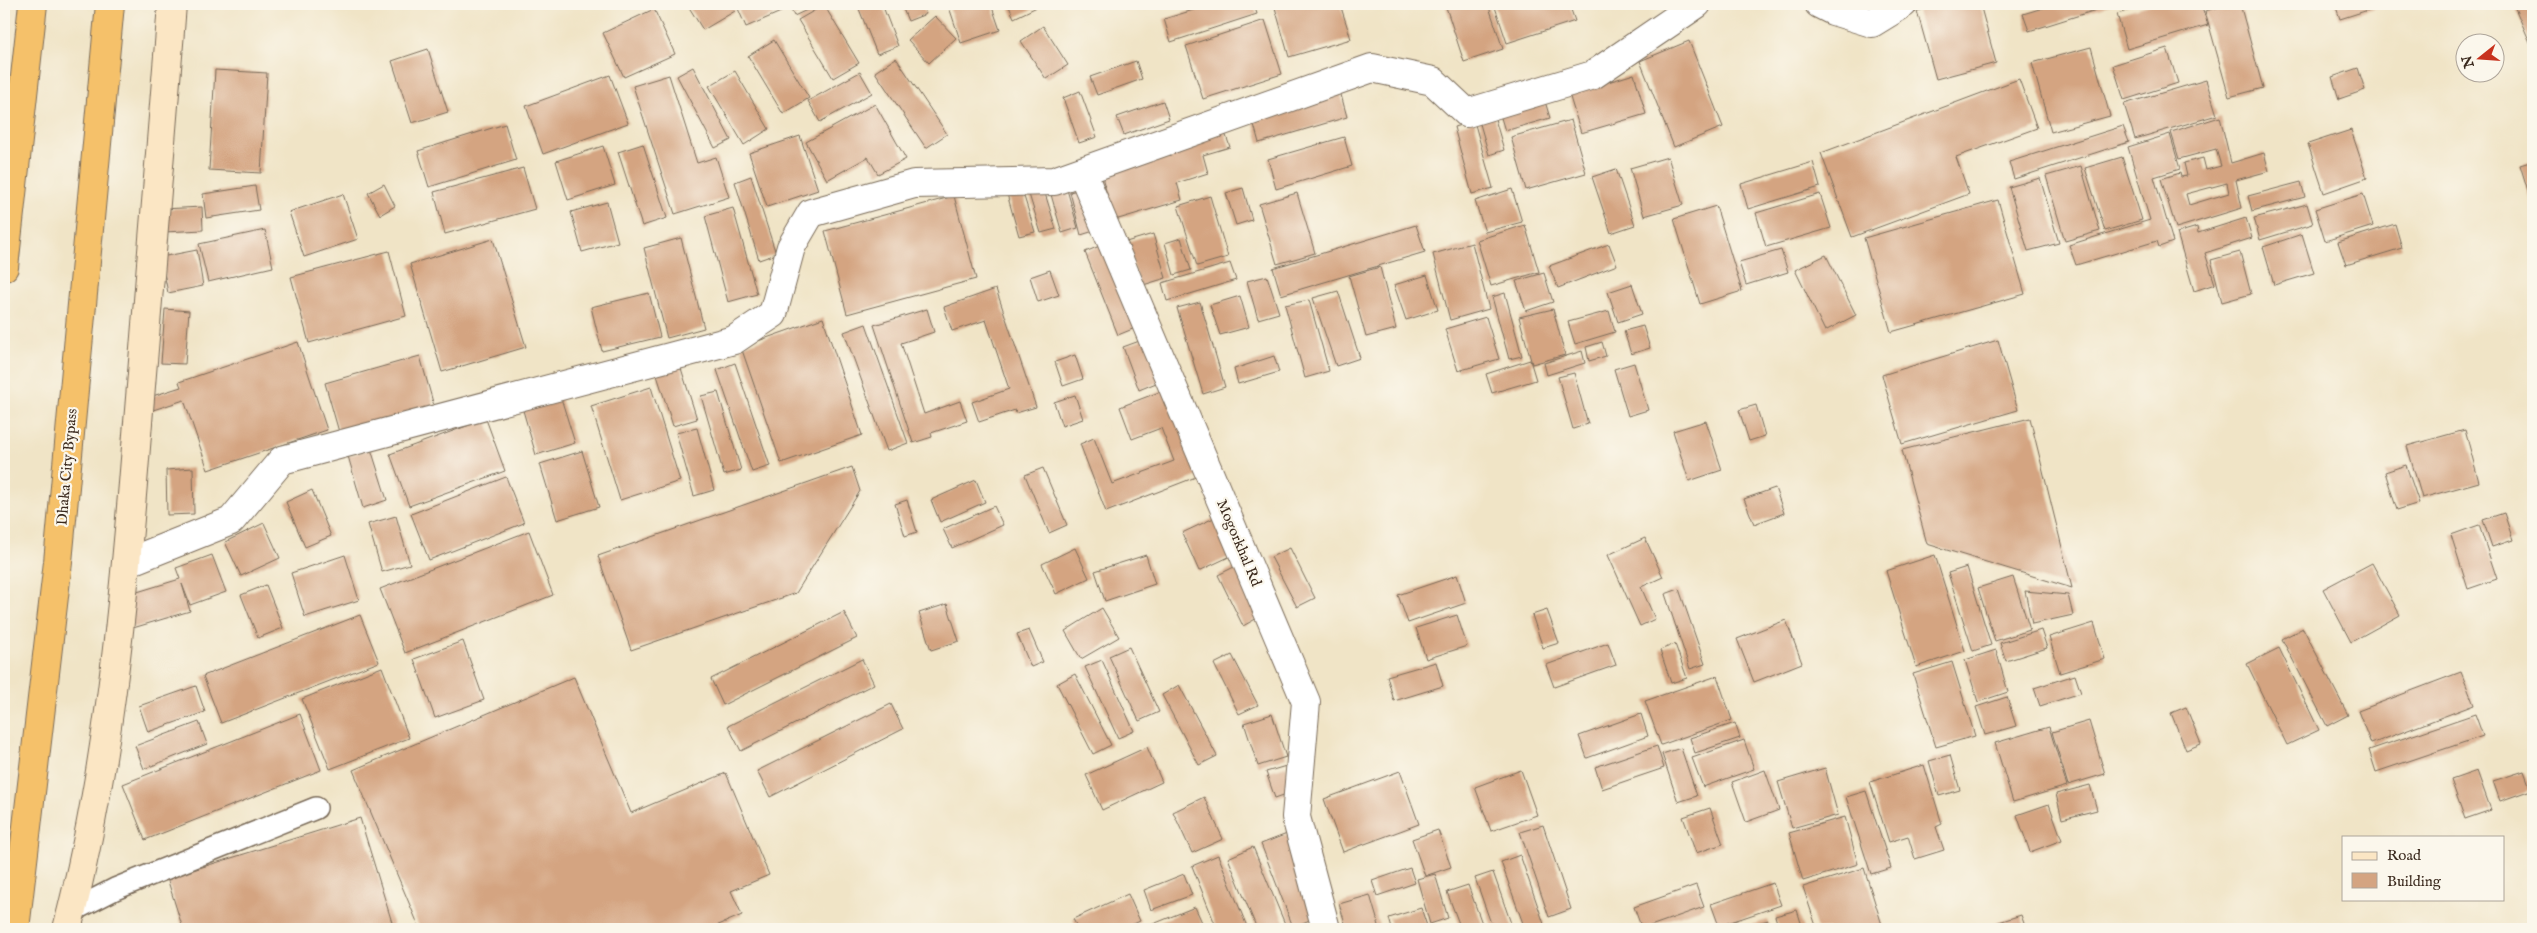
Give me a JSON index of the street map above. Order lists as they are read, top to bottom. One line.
{"streets":{"highway":["Dhaka City Bypass"],"street":["Mogorkhal Rd"]},"legend":["Road","Building"],"north":"left"}
